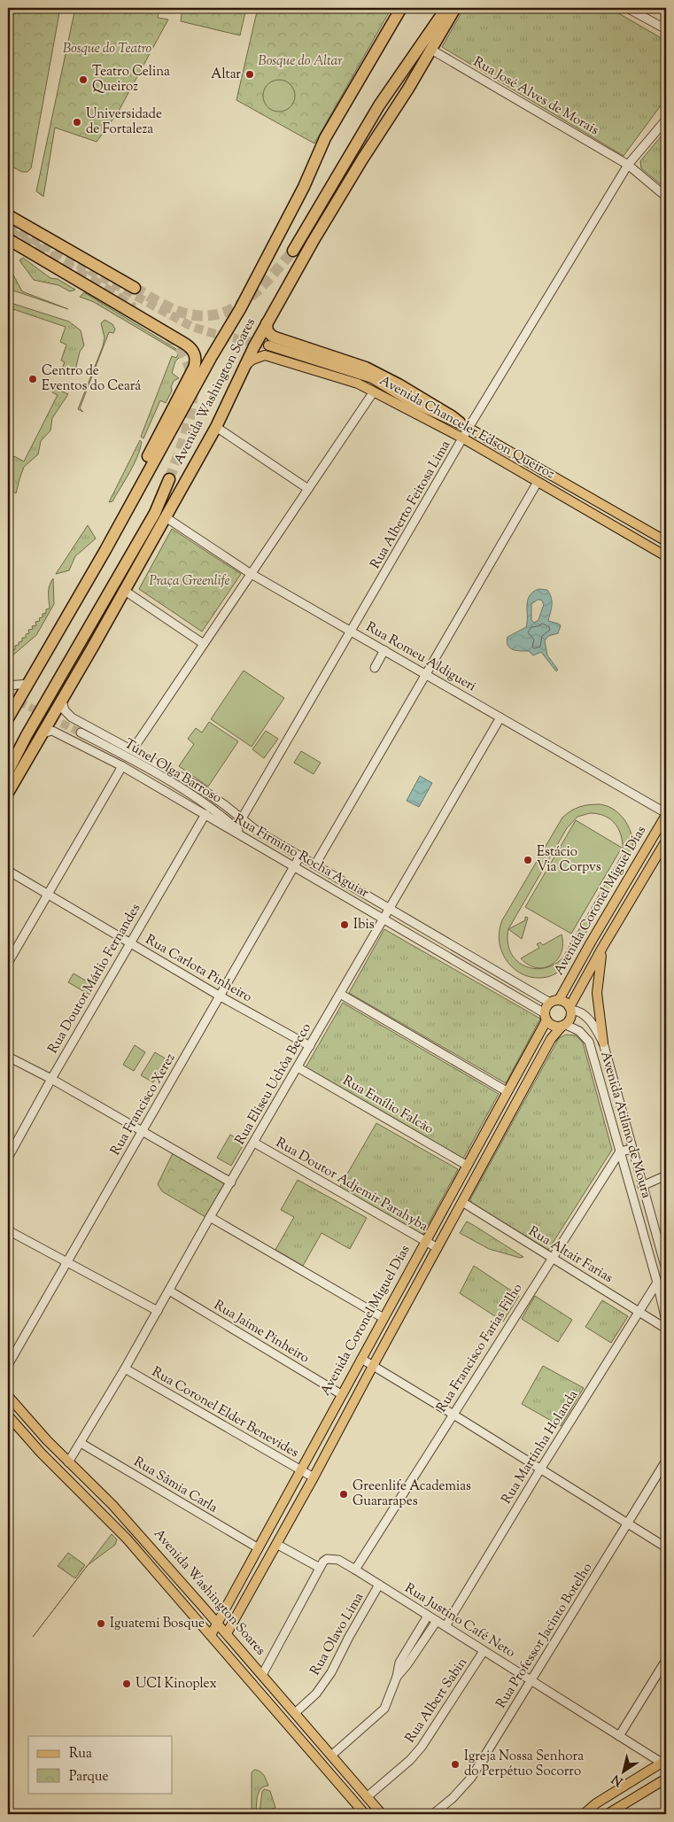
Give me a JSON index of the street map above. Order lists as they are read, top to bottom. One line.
{"streets":{"highway":["Avenida Washington Soares"],"main road":["Avenida Chanceler Edson Queiroz","Avenida Coronel Miguel Dias"],"street":["Rua José Alves de Morais","Rua Alberto Feitosa Lima","Rua Romeu Aldigueri","Túnel Olga Barroso","Rua Firmino Rocha Aguiar","Rua Carlota Pinheiro","Rua Doutor Márlio Fernandes","Rua Eliseu Uchôa Becco","Rua Francisco Xerez","Rua Emílio Falcão","Avenida Atilano de Moura","Rua Doutor Adjemir Parahyba","Rua Altair Farias","Rua Jaime Pinheiro","Rua Francisco Farias Filho","Rua Coronel Elder Benevides","Rua Martinha Holanda","Rua Sâmia Carla","Rua Justino Café Neto","Rua Olavo Lima","Rua Professor Jacinto Botelho","Rua Albert Sabin"]},"crossings":[["Rua José Alves de Morais","Avenida Washington Soares"],["Rua José Alves de Morais","Rua Alberto Feitosa Lima"],["Avenida Washington Soares","Avenida Chanceler Edson Queiroz"],["Avenida Washington Soares","Rua Romeu Aldigueri"],["Avenida Washington Soares","Rua Firmino Rocha Aguiar"],["Avenida Washington Soares","Avenida Coronel Miguel Dias"],["Avenida Washington Soares","Rua Eliseu Uchôa Becco"],["Avenida Washington Soares","Rua Olavo Lima"],["Avenida Washington Soares","Rua Albert Sabin"],["Avenida Chanceler Edson Queiroz","Rua Alberto Feitosa Lima"],["Rua Alberto Feitosa Lima","Rua Romeu Aldigueri"],["Rua Alberto Feitosa Lima","Rua Firmino Rocha Aguiar"],["Rua Romeu Aldigueri","Avenida Coronel Miguel Dias"],["Rua Romeu Aldigueri","Rua Eliseu Uchôa Becco"],["Túnel Olga Barroso","Rua Firmino Rocha Aguiar"],["Rua Firmino Rocha Aguiar","Avenida Coronel Miguel Dias"],["Rua Firmino Rocha Aguiar","Rua Doutor Márlio Fernandes"],["Rua Firmino Rocha Aguiar","Rua Eliseu Uchôa Becco"],["Rua Firmino Rocha Aguiar","Rua Francisco Xerez"],["Rua Firmino Rocha Aguiar","Avenida Atilano de Moura"],["Avenida Coronel Miguel Dias","Rua Emílio Falcão"],["Avenida Coronel Miguel Dias","Avenida Atilano de Moura"],["Avenida Coronel Miguel Dias","Rua Doutor Adjemir Parahyba"],["Avenida Coronel Miguel Dias","Rua Altair Farias"],["Avenida Coronel Miguel Dias","Rua Jaime Pinheiro"],["Avenida Coronel Miguel Dias","Rua Coronel Elder Benevides"],["Avenida Coronel Miguel Dias","Rua Sâmia Carla"],["Rua Carlota Pinheiro","Rua Doutor Márlio Fernandes"],["Rua Carlota Pinheiro","Rua Eliseu Uchôa Becco"],["Rua Carlota Pinheiro","Rua Francisco Xerez"],["Rua Eliseu Uchôa Becco","Rua Emílio Falcão"],["Rua Eliseu Uchôa Becco","Rua Doutor Adjemir Parahyba"],["Rua Eliseu Uchôa Becco","Rua Jaime Pinheiro"],["Rua Eliseu Uchôa Becco","Rua Coronel Elder Benevides"],["Rua Eliseu Uchôa Becco","Rua Sâmia Carla"],["Avenida Atilano de Moura","Rua Francisco Farias Filho"],["Avenida Atilano de Moura","Rua Martinha Holanda"],["Rua Altair Farias","Rua Francisco Farias Filho"],["Rua Altair Farias","Rua Martinha Holanda"],["Rua Francisco Farias Filho","Rua Justino Café Neto"],["Rua Martinha Holanda","Rua Justino Café Neto"],["Rua Justino Café Neto","Rua Olavo Lima"],["Rua Justino Café Neto","Rua Professor Jacinto Botelho"],["Rua Justino Café Neto","Rua Albert Sabin"]],"parks":["Bosque do Teatro","Bosque do Altar","Praça Greenlife"],"places":["Altar","Teatro Celina Queiroz","Universidade de Fortaleza","Centro de Eventos do Ceará","Estácio Via Corpvs","Ibis","Greenlife Academias Guararapes","Iguatemi Bosque","UCI Kinoplex","Igreja Nossa Senhora do Perpétuo Socorro"],"legend":["Rua","Parque"],"north":"bottom left"}
